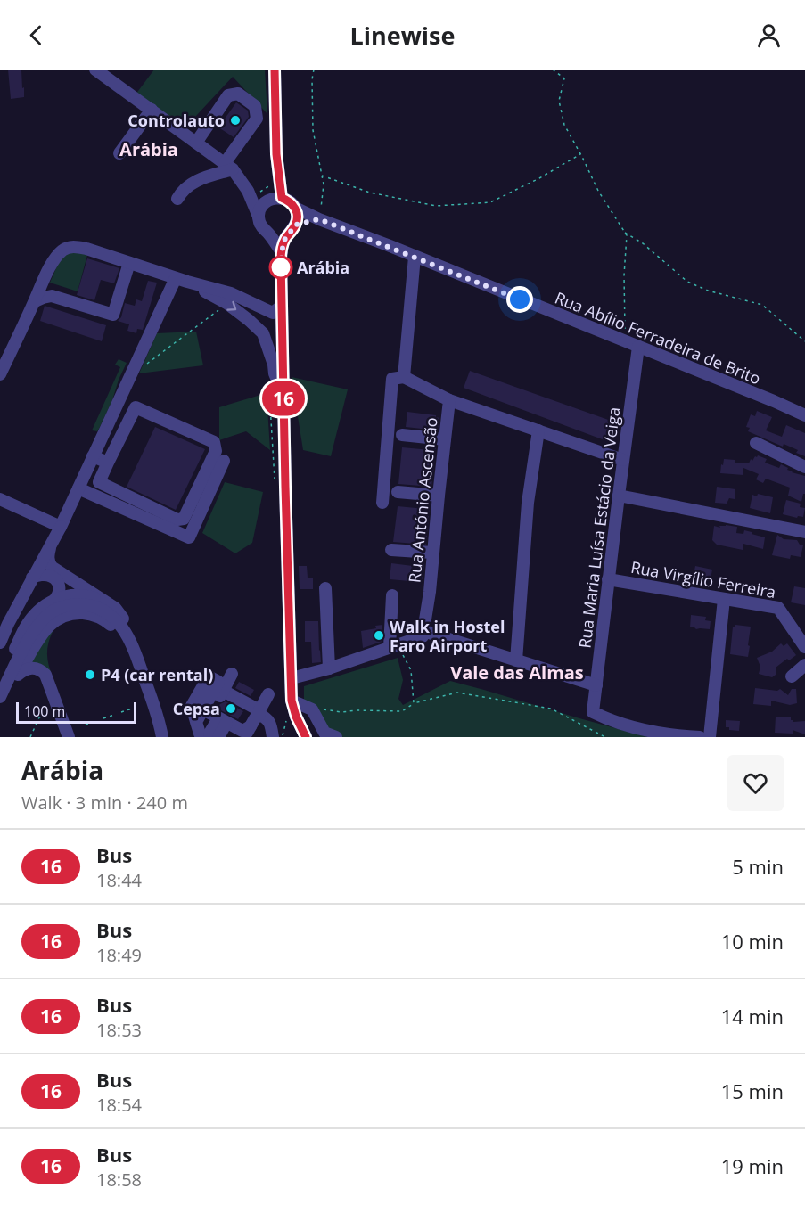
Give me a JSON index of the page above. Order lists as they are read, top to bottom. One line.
{"streets":{"street":["Rua Abílio Ferradeira de Brito","Rua António Ascensão","Rua Maria Luísa Estácio da Veiga","Rua Virgílio Ferreira"]},"crossings":[["Rua Abílio Ferradeira de Brito","Rua Maria Luísa Estácio da Veiga"],["Rua Maria Luísa Estácio da Veiga","Rua Virgílio Ferreira"]],"districts":["Arábia","Vale das Almas"],"places":["Controlauto","Arábia","Walk in Hostel Faro Airport","P4 (car rental)","Cepsa"],"lines":["bus line 16"],"scale_bar":"100 m","page":{"header":"Linewise","on_map":"16","scale":"100 m","heading":["Arábia","Walk · 3 min · 240 m"],"list":[{"mark":"16","name":"Bus","note":"18:44","value":"5 min"},{"mark":"16","name":"Bus","note":"18:49","value":"10 min"},{"mark":"16","name":"Bus","note":"18:53","value":"14 min"},{"mark":"16","name":"Bus","note":"18:54","value":"15 min"},{"mark":"16","name":"Bus","note":"18:58","value":"19 min"}]}}
